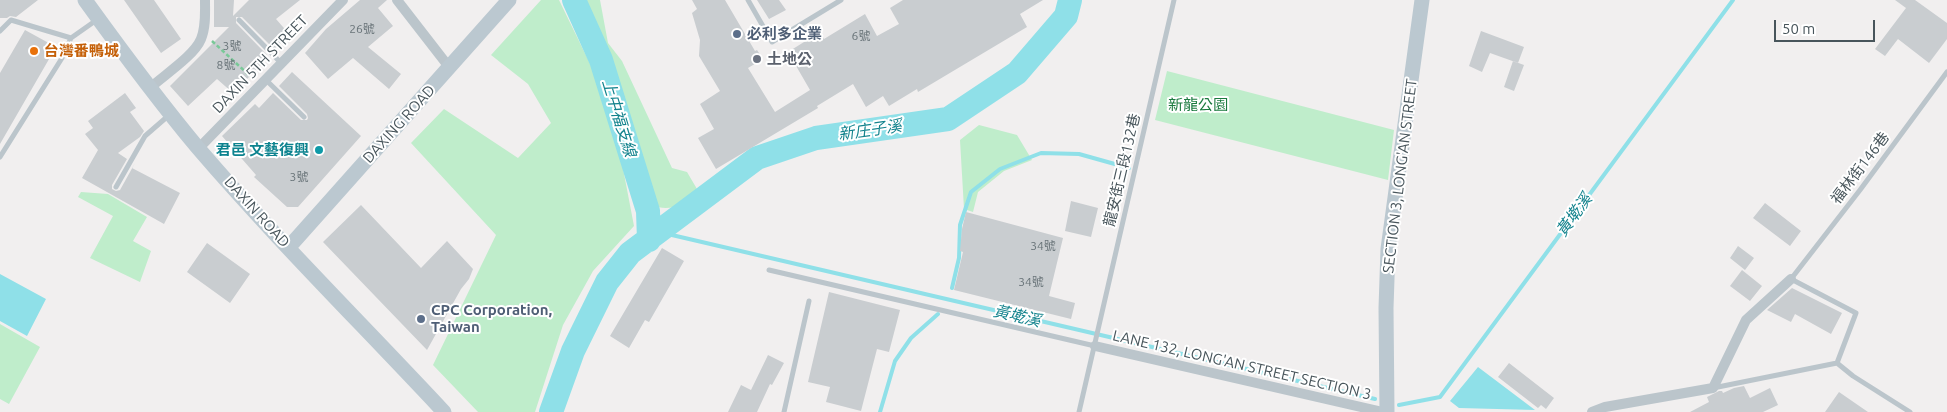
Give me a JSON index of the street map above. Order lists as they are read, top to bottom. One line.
{"streets":{"street":["DAXIN 5TH STREET","DAXING ROAD","SECTION 3, LONG'AN STREET","DAXIN ROAD","LANE 132, LONG'AN STREET SECTION 3"],"lane":["福林街146巷","龍安街三段132巷"]},"crossings":[["DAXIN 5TH STREET","DAXIN ROAD"],["DAXING ROAD","DAXIN ROAD"],["龍安街三段132巷","LANE 132, LONG'AN STREET SECTION 3"]],"water":["上中福支線","新庄子溪","黃墘溪"],"parks":["新龍公園"],"places":["必利多企業","台灣番鴨城","土地公","君邑 文藝復興","CPC Corporation, Taiwan"],"house_numbers":["26號","6號","3號","8號","3號","34號","34號"],"scale_bar":"50 m"}
